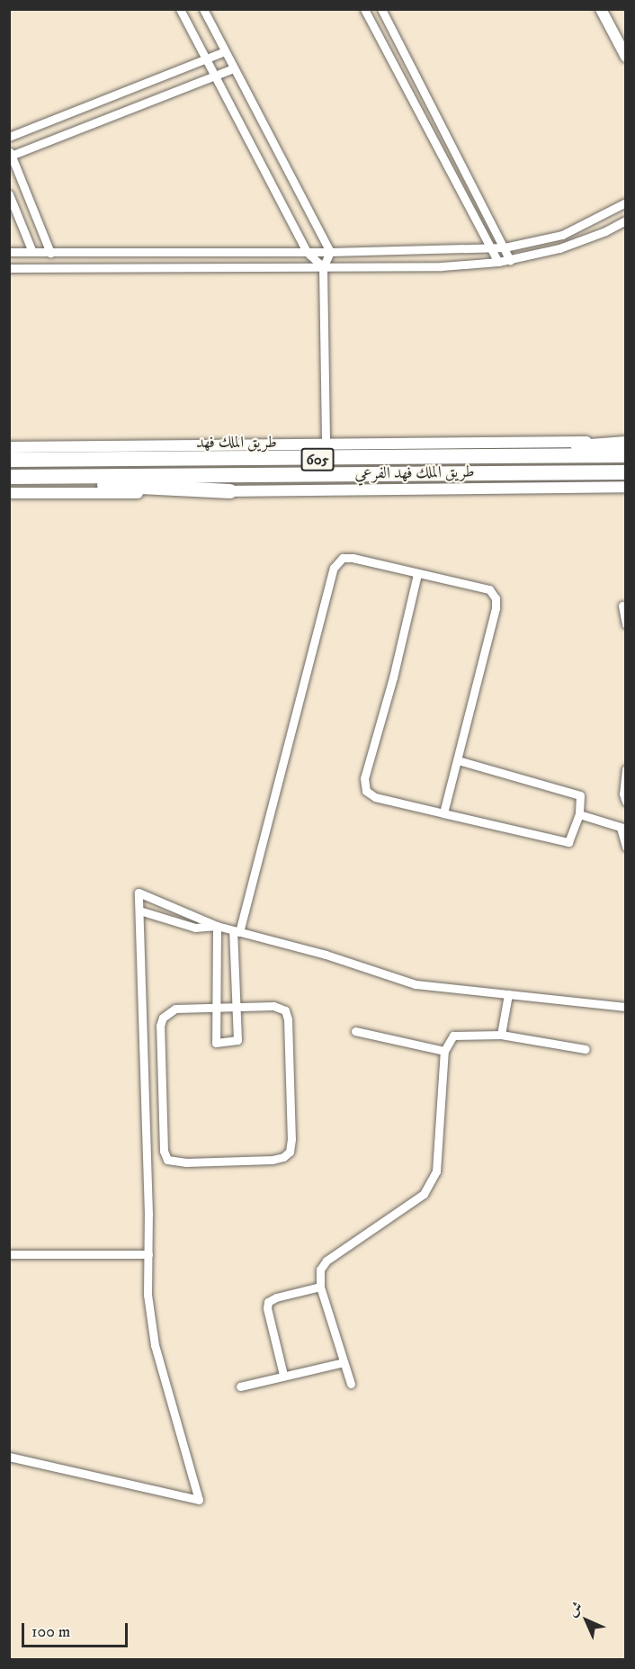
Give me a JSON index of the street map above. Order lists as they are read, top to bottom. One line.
{"streets":{"highway":["طريق الملك فهد","605"],"main road":["طريق الملك فهد الفرعي"]},"scale_bar":"100 m","north":"top left"}
